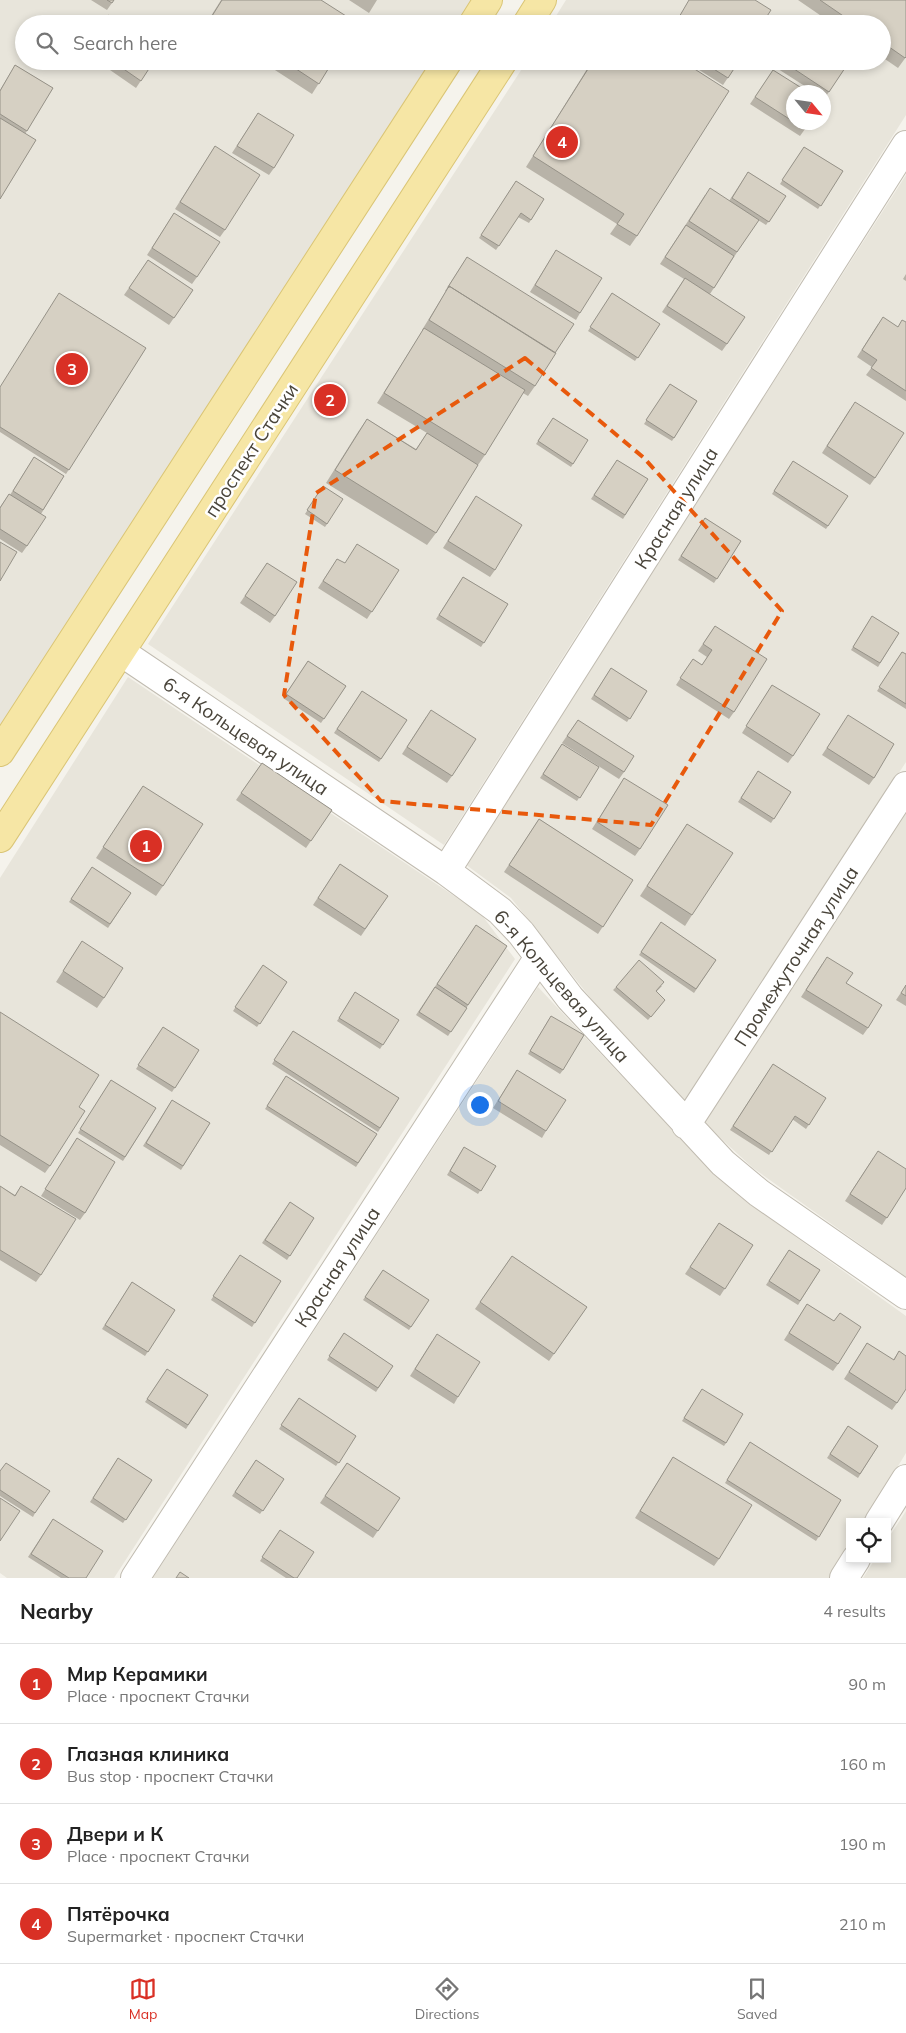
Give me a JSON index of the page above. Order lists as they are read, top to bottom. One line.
{"streets":{"main road":["проспект Стачки"],"street":["Красная улица","6-я Кольцевая улица","Промежуточная улица"]},"crossings":[["проспект Стачки","6-я Кольцевая улица"],["Красная улица","6-я Кольцевая улица"],["6-я Кольцевая улица","Промежуточная улица"]],"north":"bottom right","page":{"search":"Search here","pins":["4","3","2","1"],"heading":["Nearby","4 results"],"list":[{"mark":"1","name":"Мир Керамики","note":"Place · проспект Стачки","value":"90 m"},{"mark":"2","name":"Глазная клиника","note":"Bus stop · проспект Стачки","value":"160 m"},{"mark":"3","name":"Двери и К","note":"Place · проспект Стачки","value":"190 m"},{"mark":"4","name":"Пятёрочка","note":"Supermarket · проспект Стачки","value":"210 m"}],"nav":["Map","Directions","Saved"]}}
